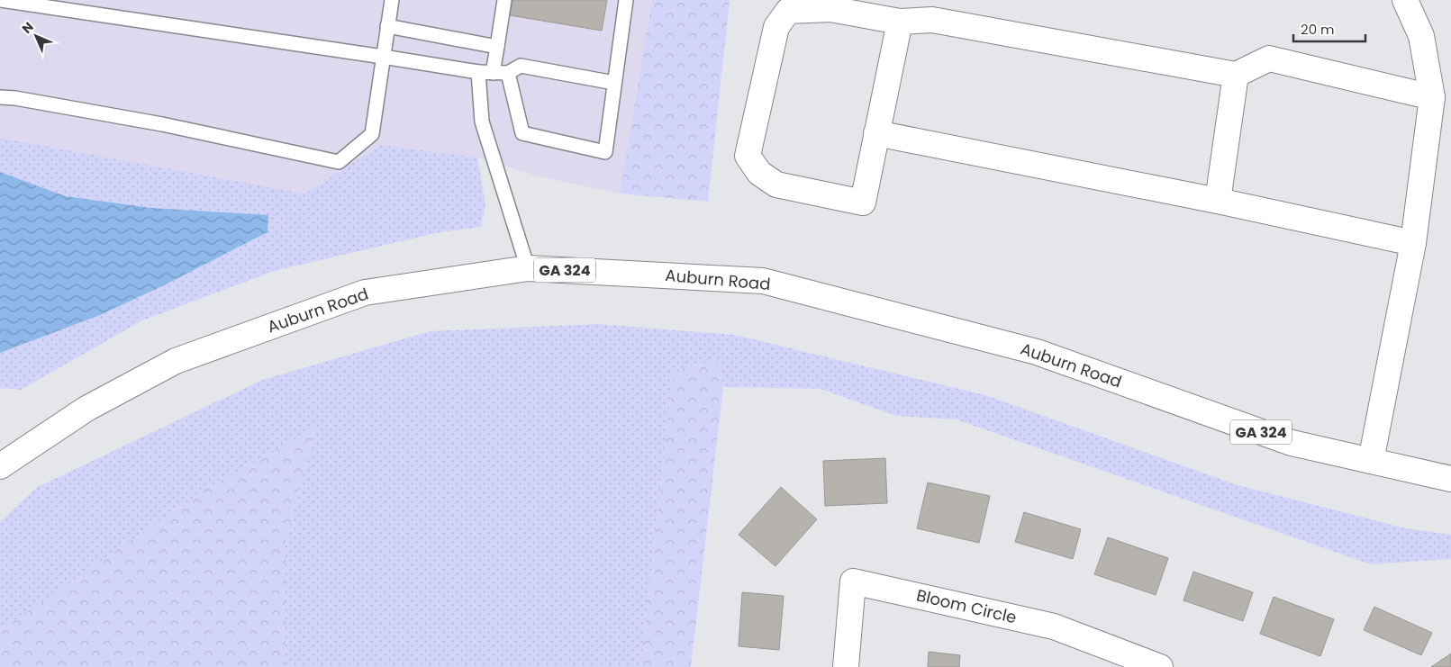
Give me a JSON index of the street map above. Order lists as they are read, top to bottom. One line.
{"streets":{"street":["GA 324","Auburn Road","Bloom Circle"]},"scale_bar":"20 m","north":"top left"}
